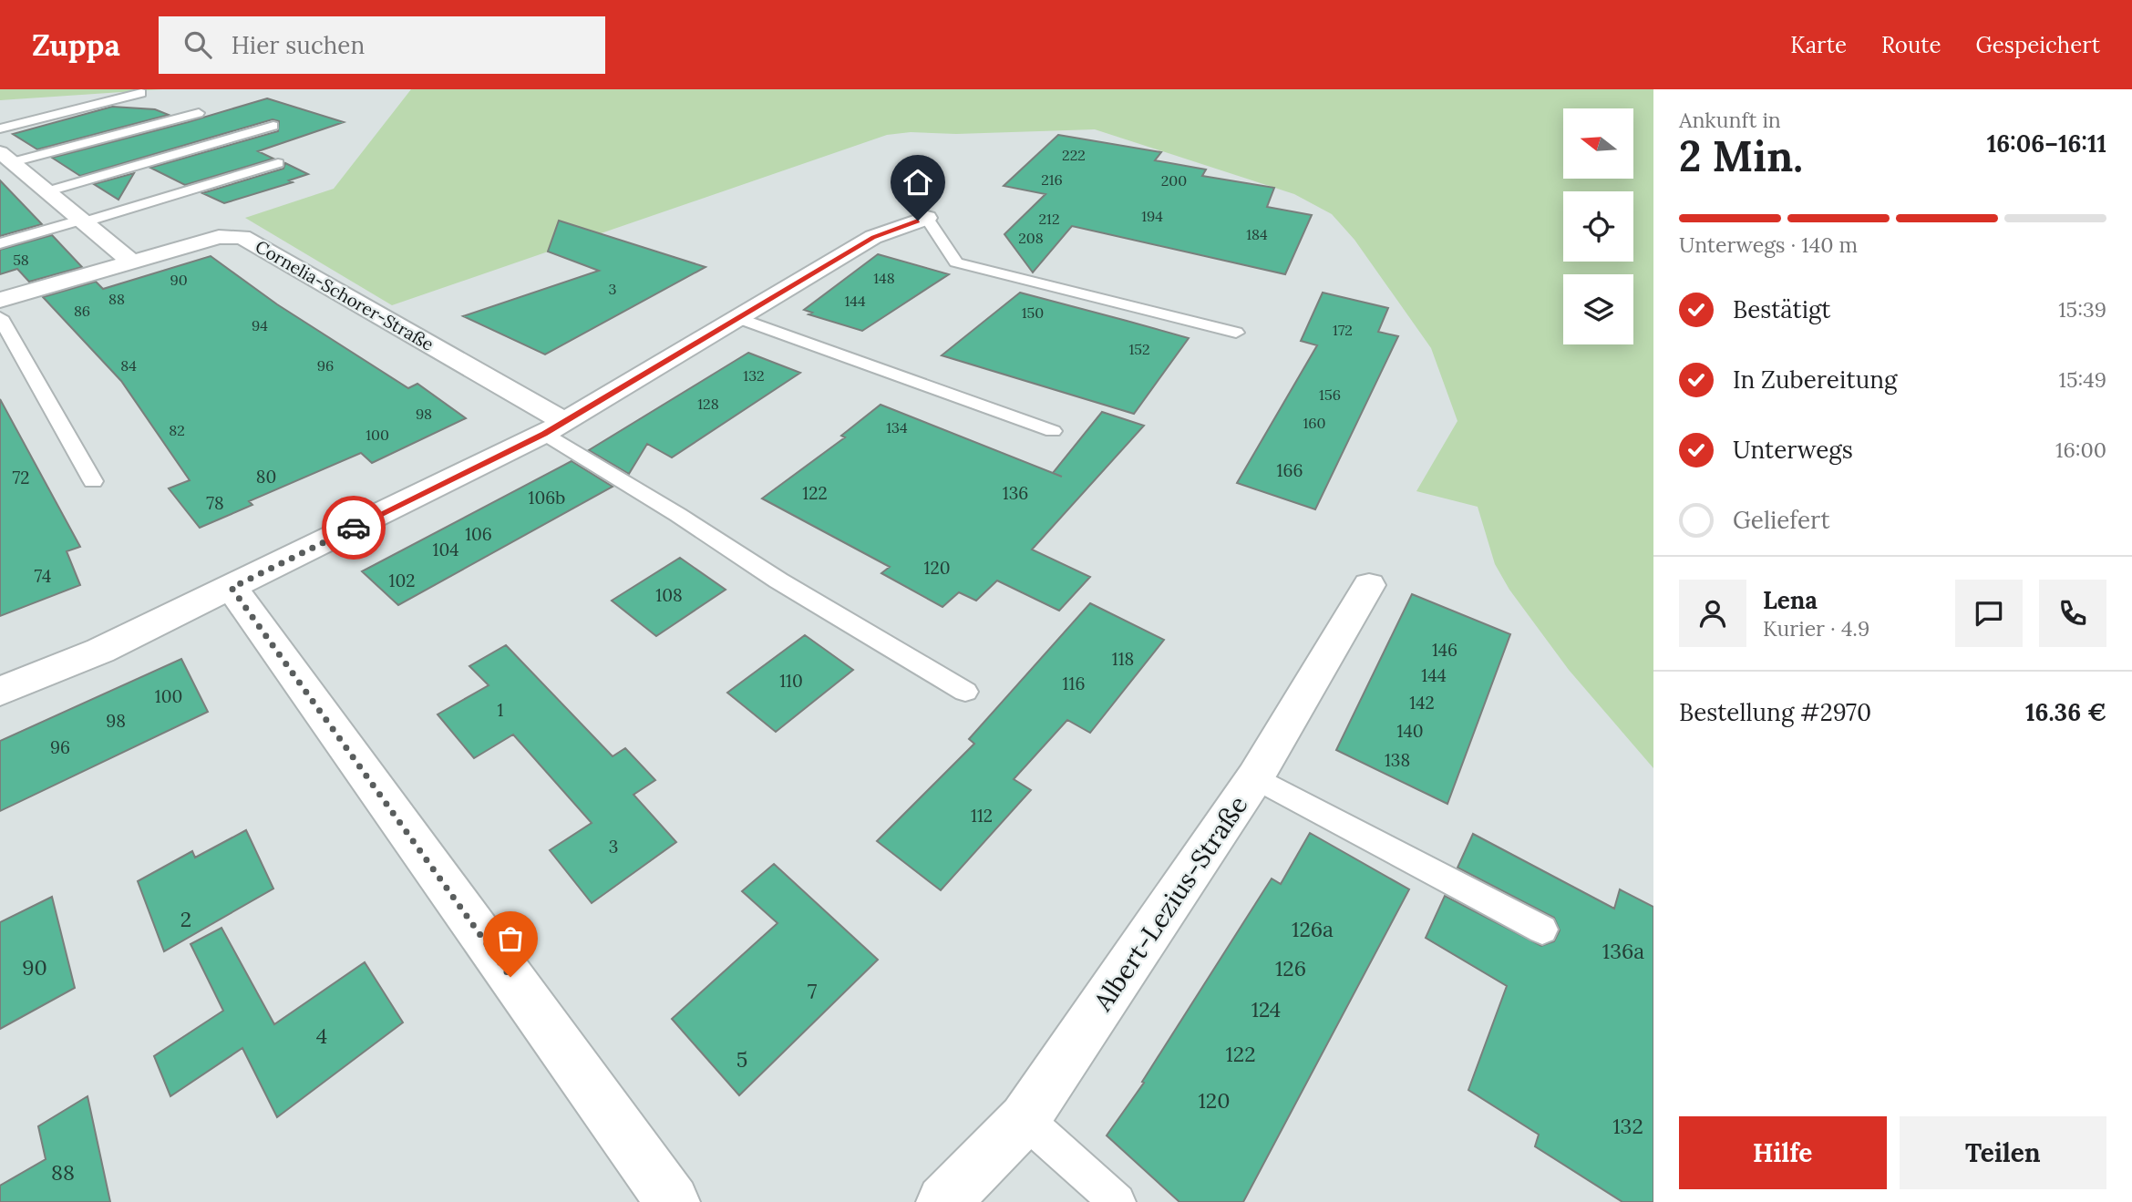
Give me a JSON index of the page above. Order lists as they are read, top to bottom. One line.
{"streets":{"street":["Cornelia-Schorer-Straße","Albert-Lezius-Straße"]},"house_numbers":["222","216","200","194","212","184","208","58","148","90","3","88","144","86","150","94","172","152","84","96","132","156","128","98","160","134","82","100","166","80","72","122","136","106b","78","106","104","120","74","102","108","146","118","144","110","116","100","142","1","98","140","96","138","112","3","2","126a","136a","90","126","7","124","4","122","5","120","132","88"],"north":"left","page":{"header":"Zuppa","search":"Hier suchen","nav":["Karte","Route","Gespeichert"],"heading":["2 Min.","Ankunft in","16:06–16:11"],"panel":["Lena","Kurier · 4.9","Bestellung #2970","16.36 €"],"bar":"Unterwegs · 140 m","list":[["Bestätigt","15:39"],["In Zubereitung","15:49"],["Unterwegs","16:00"],"Geliefert"],"buttons":["Hilfe","Teilen"]}}
